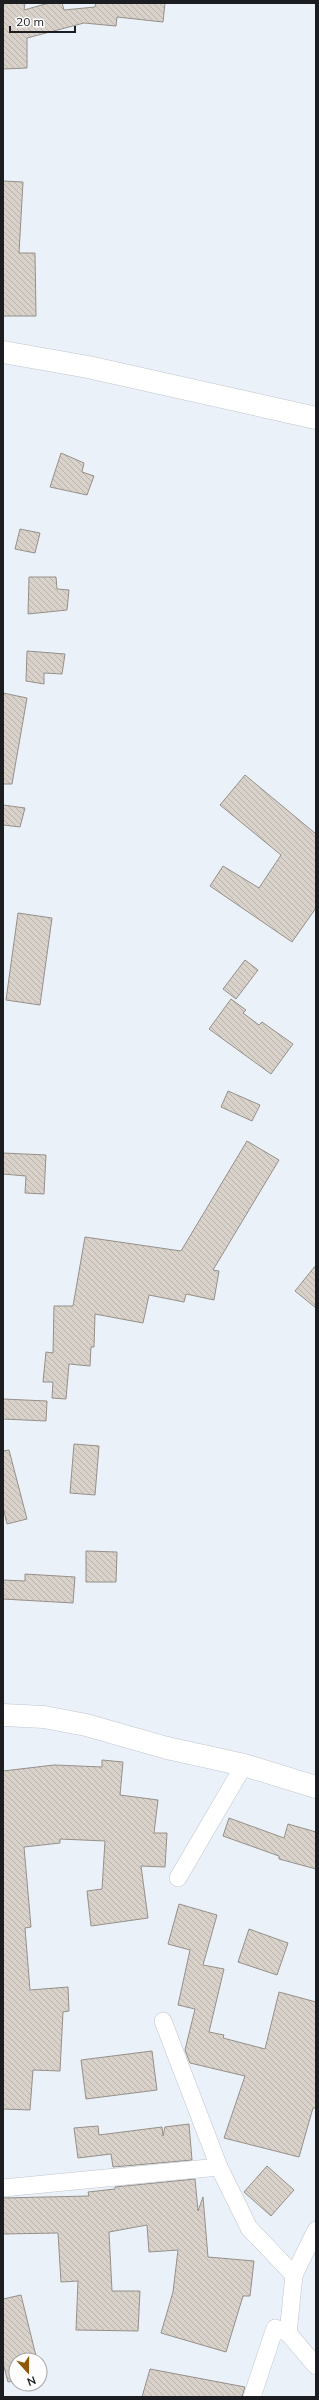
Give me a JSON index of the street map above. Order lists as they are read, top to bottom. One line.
{"scale_bar":"20 m","north":"bottom"}
